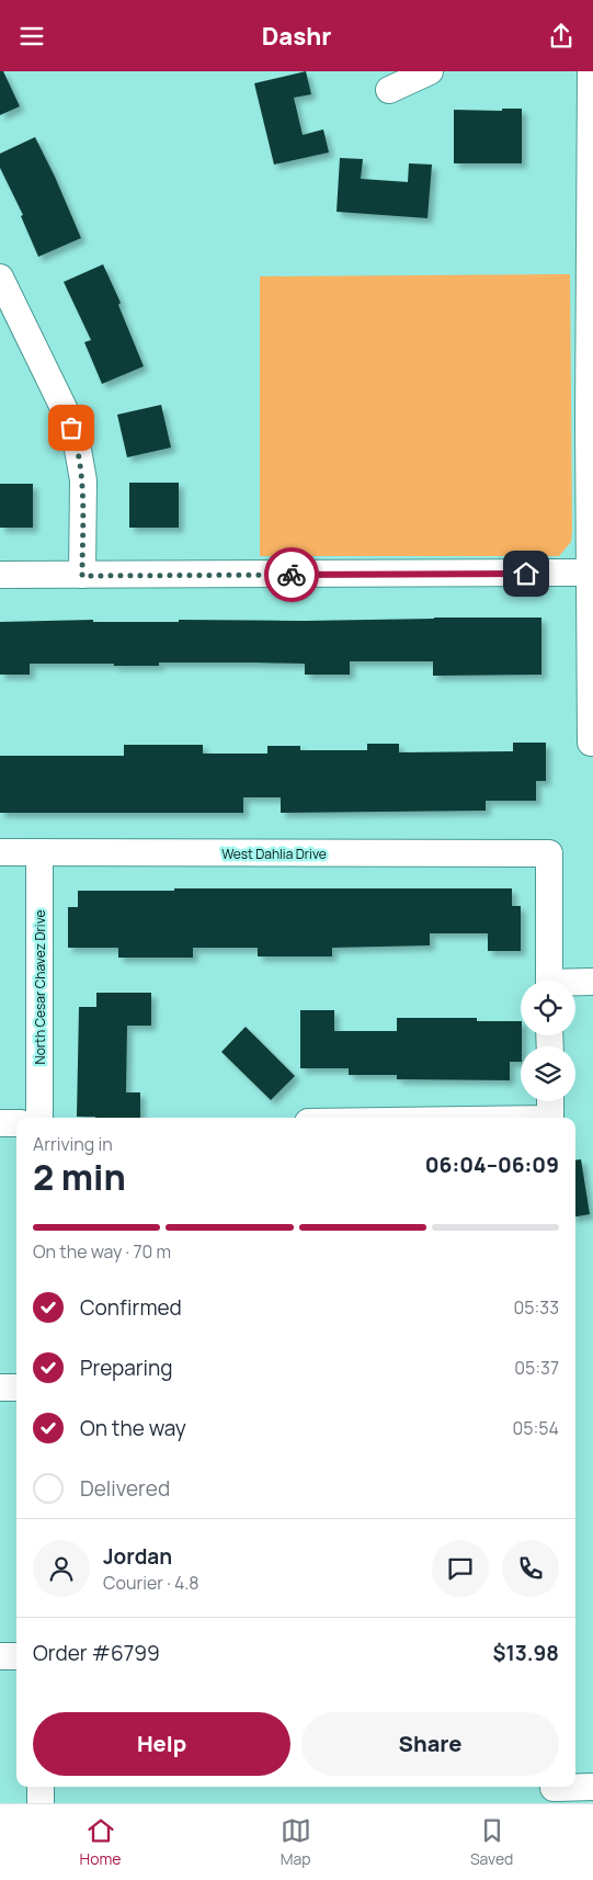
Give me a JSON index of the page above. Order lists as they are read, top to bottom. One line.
{"streets":{"street":["West Dahlia Drive","North Cesar Chavez Drive"]},"crossings":[["West Dahlia Drive","North Cesar Chavez Drive"]],"page":{"header":"Dashr","heading":["2 min","Arriving in","06:04–06:09"],"panel":["Jordan","Courier · 4.8","Order #6799","$13.98"],"bar":"On the way · 70 m","list":[["Confirmed","05:33"],["Preparing","05:37"],["On the way","05:54"],"Delivered"],"buttons":["Help","Share"],"tabs":["Home","Map","Saved"]}}
